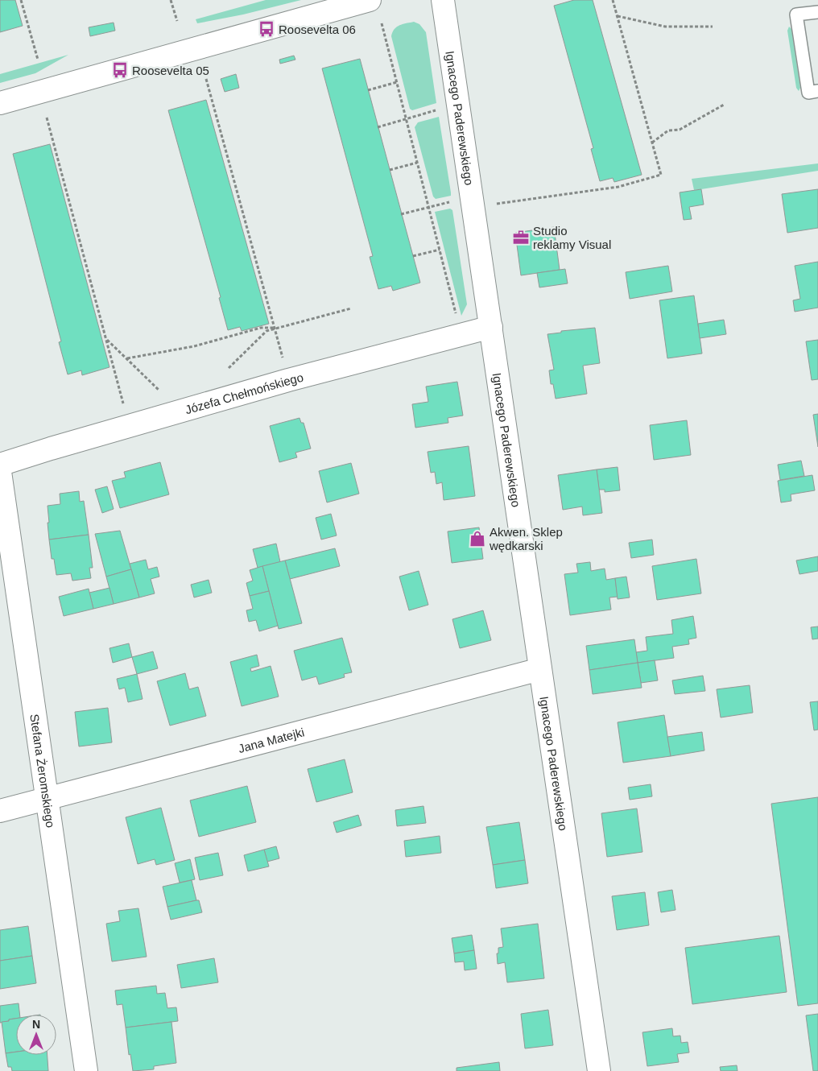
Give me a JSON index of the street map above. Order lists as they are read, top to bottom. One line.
{"streets":{"street":["Ignacego Paderewskiego","Józefa Chełmońskiego","Jana Matejki","Stefana Żeromskiego"]},"crossings":[["Ignacego Paderewskiego","Józefa Chełmońskiego"],["Ignacego Paderewskiego","Jana Matejki"],["Jana Matejki","Stefana Żeromskiego"]],"places":{"bus stop":["Roosevelta 06","Roosevelta 05"],"office":["Studio reklamy Visual"],"shop":["Akwen. Sklep wędkarski"]},"north":"top"}
